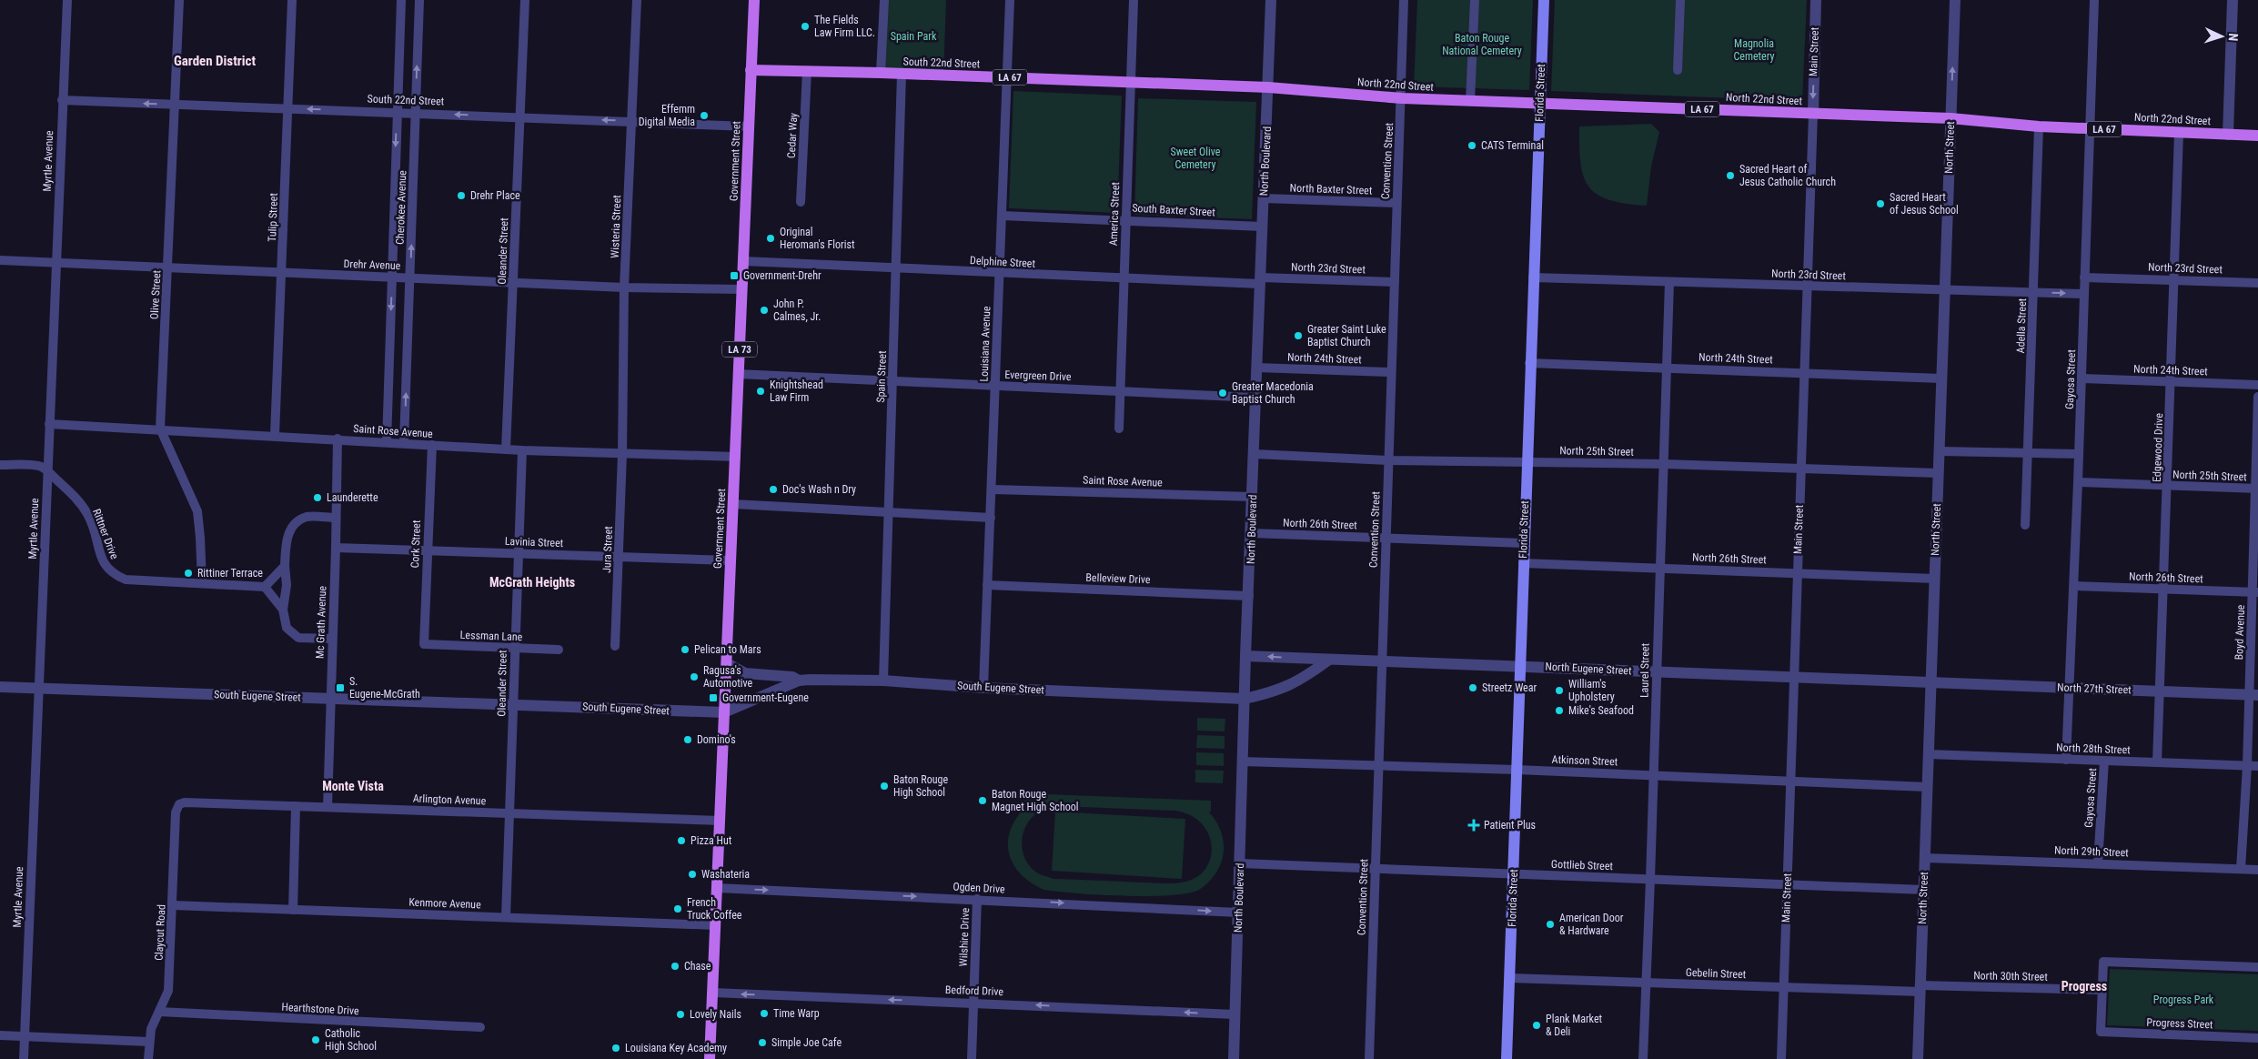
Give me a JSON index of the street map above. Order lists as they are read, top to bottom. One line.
{"streets":{"main road":["South 22nd Street","LA 67","North 22nd Street","Florida Street","Government Street","LA 73"],"street":["Main Street","Cedar Way","North Street","Myrtle Avenue","North Boulevard","Convention Street","North Baxter Street","Cherokee Avenue","South Baxter Street","America Street","Tulip Street","Wisteria Street","Oleander Street","Delphine Street","Drehr Avenue","North 23rd Street","Olive Street","Adella Street","Louisiana Avenue","North 24th Street","Evergreen Drive","Spain Street","Gayosa Street","Saint Rose Avenue","Edgewood Drive","North 25th Street","North 26th Street","Rittner Drive","Lavinia Street","Cork Street","Jura Street","Belleview Drive","Mc Grath Avenue","Boyd Avenue","Lessman Lane","North Eugene Street","Laurel Street","South Eugene Street","North 27th Street","North 28th Street","Atkinson Street","Arlington Avenue","North 29th Street","Gottlieb Street","Ogden Drive","Kenmore Avenue","Claycut Road","Wilshire Drive","Gebelin Street","North 30th Street","Bedford Drive","Hearthstone Drive","Progress Street"]},"crossings":[["Main Street","North 22nd Street"],["Main Street","North 23rd Street"],["Main Street","North 24th Street"],["Main Street","North 25th Street"],["Main Street","North 26th Street"],["Main Street","North Eugene Street"],["Main Street","Atkinson Street"],["Main Street","Gottlieb Street"],["Main Street","Gebelin Street"],["South 22nd Street","North 22nd Street"],["South 22nd Street","Cedar Way"],["South 22nd Street","Myrtle Avenue"],["South 22nd Street","Government Street"],["South 22nd Street","North Boulevard"],["South 22nd Street","Cherokee Avenue"],["South 22nd Street","America Street"],["South 22nd Street","Tulip Street"],["South 22nd Street","Wisteria Street"],["South 22nd Street","Oleander Street"],["South 22nd Street","Olive Street"],["South 22nd Street","Louisiana Avenue"],["South 22nd Street","Spain Street"],["North 22nd Street","Florida Street"],["North 22nd Street","North Street"],["North 22nd Street","North Boulevard"],["North 22nd Street","Convention Street"],["North 22nd Street","Adella Street"],["North 22nd Street","Gayosa Street"],["North 22nd Street","Edgewood Drive"],["Florida Street","North 23rd Street"],["Florida Street","North 24th Street"],["Florida Street","North 25th Street"],["Florida Street","North 26th Street"],["Florida Street","North Eugene Street"],["Florida Street","Atkinson Street"],["Florida Street","Gottlieb Street"],["Florida Street","Gebelin Street"],["North Street","North 23rd Street"],["North Street","North 24th Street"],["North Street","North 25th Street"],["North Street","North 26th Street"],["North Street","North Eugene Street"],["North Street","North 27th Street"],["North Street","North 28th Street"],["North Street","Atkinson Street"],["North Street","North 29th Street"],["North Street","Gottlieb Street"],["North Street","Gebelin Street"],["North Street","North 30th Street"],["Myrtle Avenue","Drehr Avenue"],["Myrtle Avenue","Saint Rose Avenue"],["Myrtle Avenue","Rittner Drive"],["Myrtle Avenue","South Eugene Street"],["Government Street","Delphine Street"],["Government Street","Drehr Avenue"],["Government Street","Evergreen Drive"],["Government Street","Saint Rose Avenue"],["Government Street","Lavinia Street"],["Government Street","South Eugene Street"],["Government Street","Arlington Avenue"],["Government Street","Ogden Drive"],["Government Street","Kenmore Avenue"],["Government Street","Bedford Drive"],["North Boulevard","North Baxter Street"],["North Boulevard","South Baxter Street"],["North Boulevard","Delphine Street"],["North Boulevard","North 23rd Street"],["North Boulevard","North 24th Street"],["North Boulevard","Evergreen Drive"],["North Boulevard","Saint Rose Avenue"],["North Boulevard","North 25th Street"],["North Boulevard","North 26th Street"],["North Boulevard","Belleview Drive"],["North Boulevard","North Eugene Street"],["North Boulevard","South Eugene Street"],["North Boulevard","Atkinson Street"],["North Boulevard","Gottlieb Street"],["North Boulevard","Ogden Drive"],["North Boulevard","Bedford Drive"],["Convention Street","North Baxter Street"],["Convention Street","North 23rd Street"],["Convention Street","North 24th Street"],["Convention Street","North 25th Street"],["Convention Street","North 26th Street"],["Convention Street","North Eugene Street"],["Convention Street","Atkinson Street"],["Convention Street","Gottlieb Street"],["Cherokee Avenue","Drehr Avenue"],["Cherokee Avenue","Saint Rose Avenue"],["South Baxter Street","America Street"],["South Baxter Street","Louisiana Avenue"],["America Street","Delphine Street"],["America Street","Evergreen Drive"],["Tulip Street","Drehr Avenue"],["Tulip Street","Saint Rose Avenue"],["Wisteria Street","Drehr Avenue"],["Wisteria Street","Saint Rose Avenue"],["Wisteria Street","Jura Street"],["Oleander Street","Drehr Avenue"],["Oleander Street","Saint Rose Avenue"],["Oleander Street","Lavinia Street"],["Oleander Street","Lessman Lane"],["Oleander Street","South Eugene Street"],["Oleander Street","Arlington Avenue"],["Oleander Street","Kenmore Avenue"],["Delphine Street","North 23rd Street"],["Delphine Street","Louisiana Avenue"],["Delphine Street","Spain Street"],["Drehr Avenue","Olive Street"],["North 23rd Street","Adella Street"],["North 23rd Street","Gayosa Street"],["North 23rd Street","Edgewood Drive"],["North 23rd Street","Laurel Street"],["Olive Street","Saint Rose Avenue"],["Olive Street","Rittner Drive"],["Louisiana Avenue","Evergreen Drive"],["Louisiana Avenue","Saint Rose Avenue"],["Louisiana Avenue","Belleview Drive"],["Louisiana Avenue","South Eugene Street"],["North 24th Street","Gayosa Street"],["North 24th Street","Edgewood Drive"],["North 24th Street","Laurel Street"],["Evergreen Drive","Spain Street"],["Spain Street","South Eugene Street"],["Gayosa Street","North 25th Street"],["Gayosa Street","North 26th Street"],["Gayosa Street","North 27th Street"],["Gayosa Street","North 28th Street"],["Gayosa Street","North 29th Street"],["Saint Rose Avenue","Cork Street"],["Saint Rose Avenue","Jura Street"],["Saint Rose Avenue","Mc Grath Avenue"],["Edgewood Drive","North 25th Street"],["Edgewood Drive","North 26th Street"],["Edgewood Drive","North 27th Street"],["Edgewood Drive","North 28th Street"],["North 25th Street","Boyd Avenue"],["North 25th Street","Laurel Street"],["North 26th Street","Boyd Avenue"],["North 26th Street","Laurel Street"],["Lavinia Street","Cork Street"],["Lavinia Street","Jura Street"],["Lavinia Street","Mc Grath Avenue"],["Cork Street","Lessman Lane"],["Mc Grath Avenue","South Eugene Street"],["Mc Grath Avenue","Arlington Avenue"],["Boyd Avenue","North 27th Street"],["Boyd Avenue","North 28th Street"],["Boyd Avenue","North 29th Street"],["North Eugene Street","Laurel Street"],["North Eugene Street","South Eugene Street"],["North Eugene Street","North 27th Street"],["Laurel Street","Atkinson Street"],["Laurel Street","Gottlieb Street"],["Laurel Street","Gebelin Street"],["Arlington Avenue","Claycut Road"],["Ogden Drive","Wilshire Drive"],["Kenmore Avenue","Claycut Road"],["Claycut Road","Hearthstone Drive"],["Wilshire Drive","Bedford Drive"],["Gebelin Street","North 30th Street"],["North 30th Street","Progress Street"]],"one_way":["South 22nd Street","Ogden Drive","Bedford Drive"],"districts":["Garden District","McGrath Heights","Monte Vista","Progress"],"parks":["Spain Park","Baton Rouge National Cemetery","Magnolia Cemetery","Sweet Olive Cemetery","Progress Park"],"places":{"other":["The Fields Law Firm LLC.","Effemm Digital Media","CATS Terminal","Sacred Heart of Jesus Catholic Church","Drehr Place","Sacred Heart of Jesus School","Original Heroman's Florist","John P. Calmes, Jr.","Greater Saint Luke Baptist Church","Knightshead Law Firm","Greater Macedonia Baptist Church","Doc's Wash n Dry","Launderette","Rittiner Terrace","Pelican to Mars","Ragusa's Automotive","Streetz Wear","William's Upholstery","Mike's Seafood","Domino's","Baton Rouge High School","Baton Rouge Magnet High School","Pizza Hut","Washateria","French Truck Coffee","American Door & Hardware","Chase","Time Warp","Lovely Nails","Plank Market & Deli","Catholic High School","Simple Joe Cafe","Louisiana Key Academy"],"transit":["Government-Drehr","S. Eugene-McGrath","Government-Eugene"],"health":["Patient Plus"]},"north":"right"}
